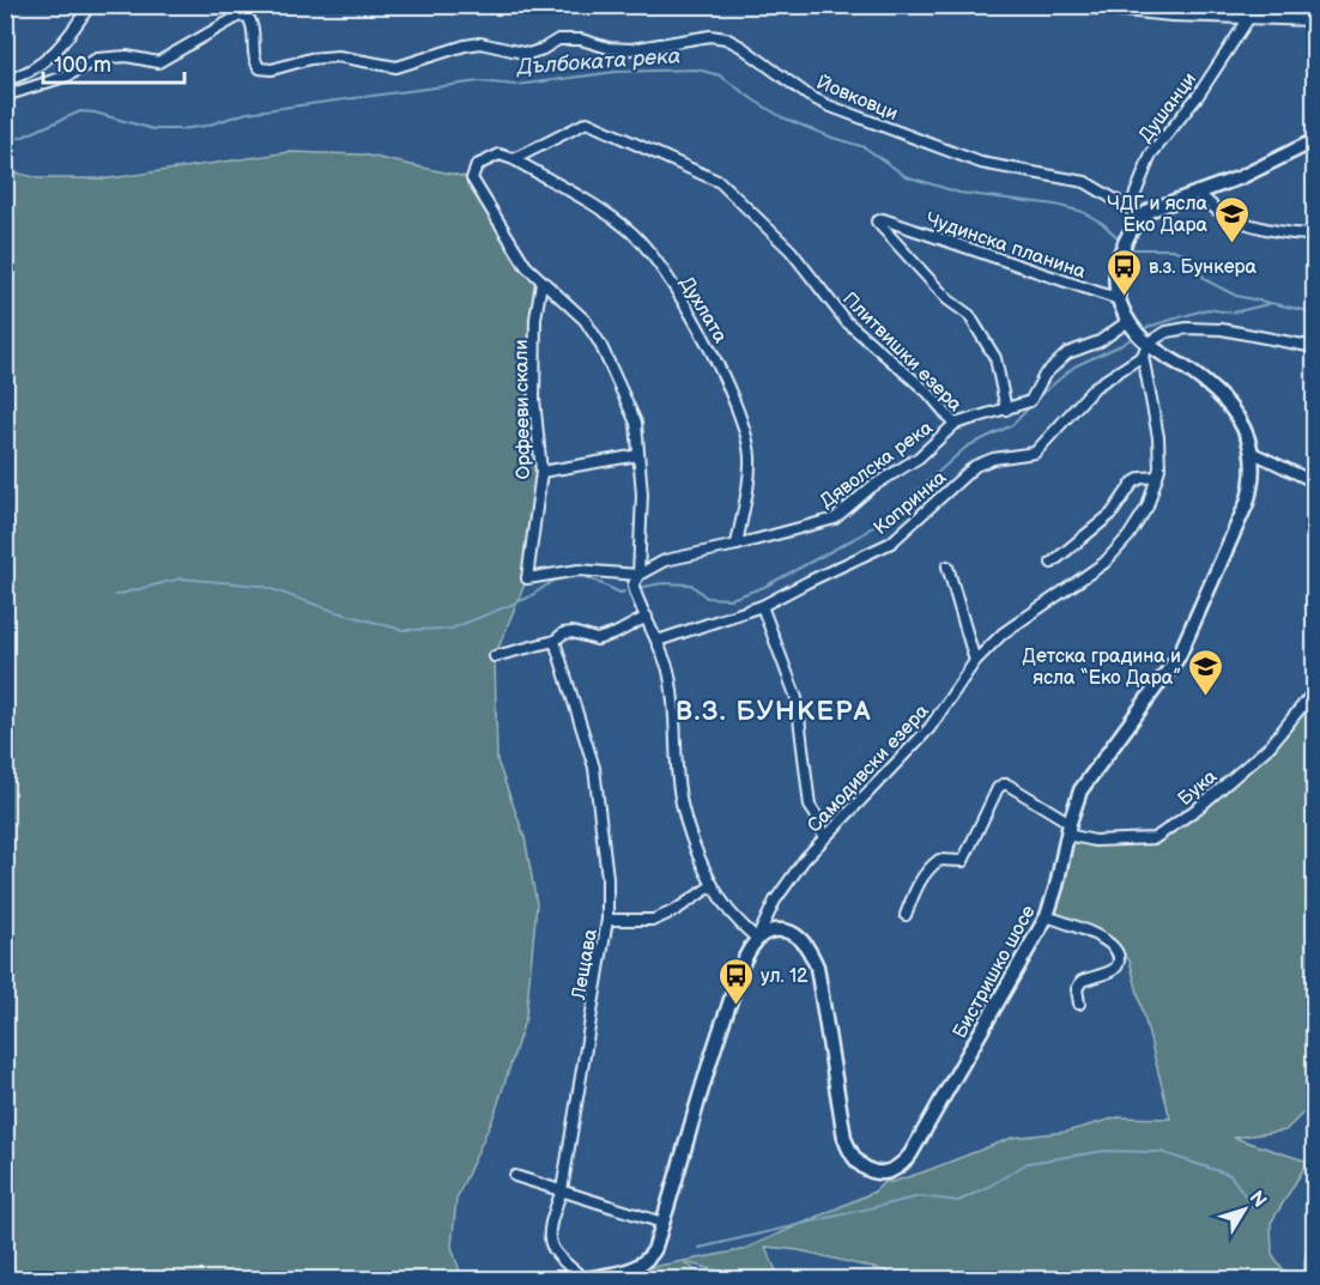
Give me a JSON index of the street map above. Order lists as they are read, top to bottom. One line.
{"streets":{"street":["Йовковци","Душанци","Чудинска планина","Духлата","Плитвишки езера","Орфееви скали","Дяволска река","Копринка","Самодивски езера","Бука","Лещава","Бистришко шосе"]},"crossings":[["Йовковци","Душанци"],["Йовковци","Бистришко шосе"],["Душанци","Бистришко шосе"],["Чудинска планина","Дяволска река"],["Чудинска планина","Бистришко шосе"],["Духлата","Плитвишки езера"],["Духлата","Дяволска река"],["Плитвишки езера","Дяволска река"],["Орфееви скали","Дяволска река"],["Дяволска река","Бистришко шосе"],["Копринка","Самодивски езера"],["Копринка","Бистришко шосе"],["Самодивски езера","Бистришко шосе"],["Бука","Бистришко шосе"]],"districts":["В.З. БУНКЕРА"],"water":["Дълбоката река"],"places":{"school or university":["ЧДГ и ясла Еко Дара","Детска градина и ясла “Еко Дара”"],"bus stop":["в.з. Бункера","ул. 12"]},"scale_bar":"100 m","north":"top right"}
